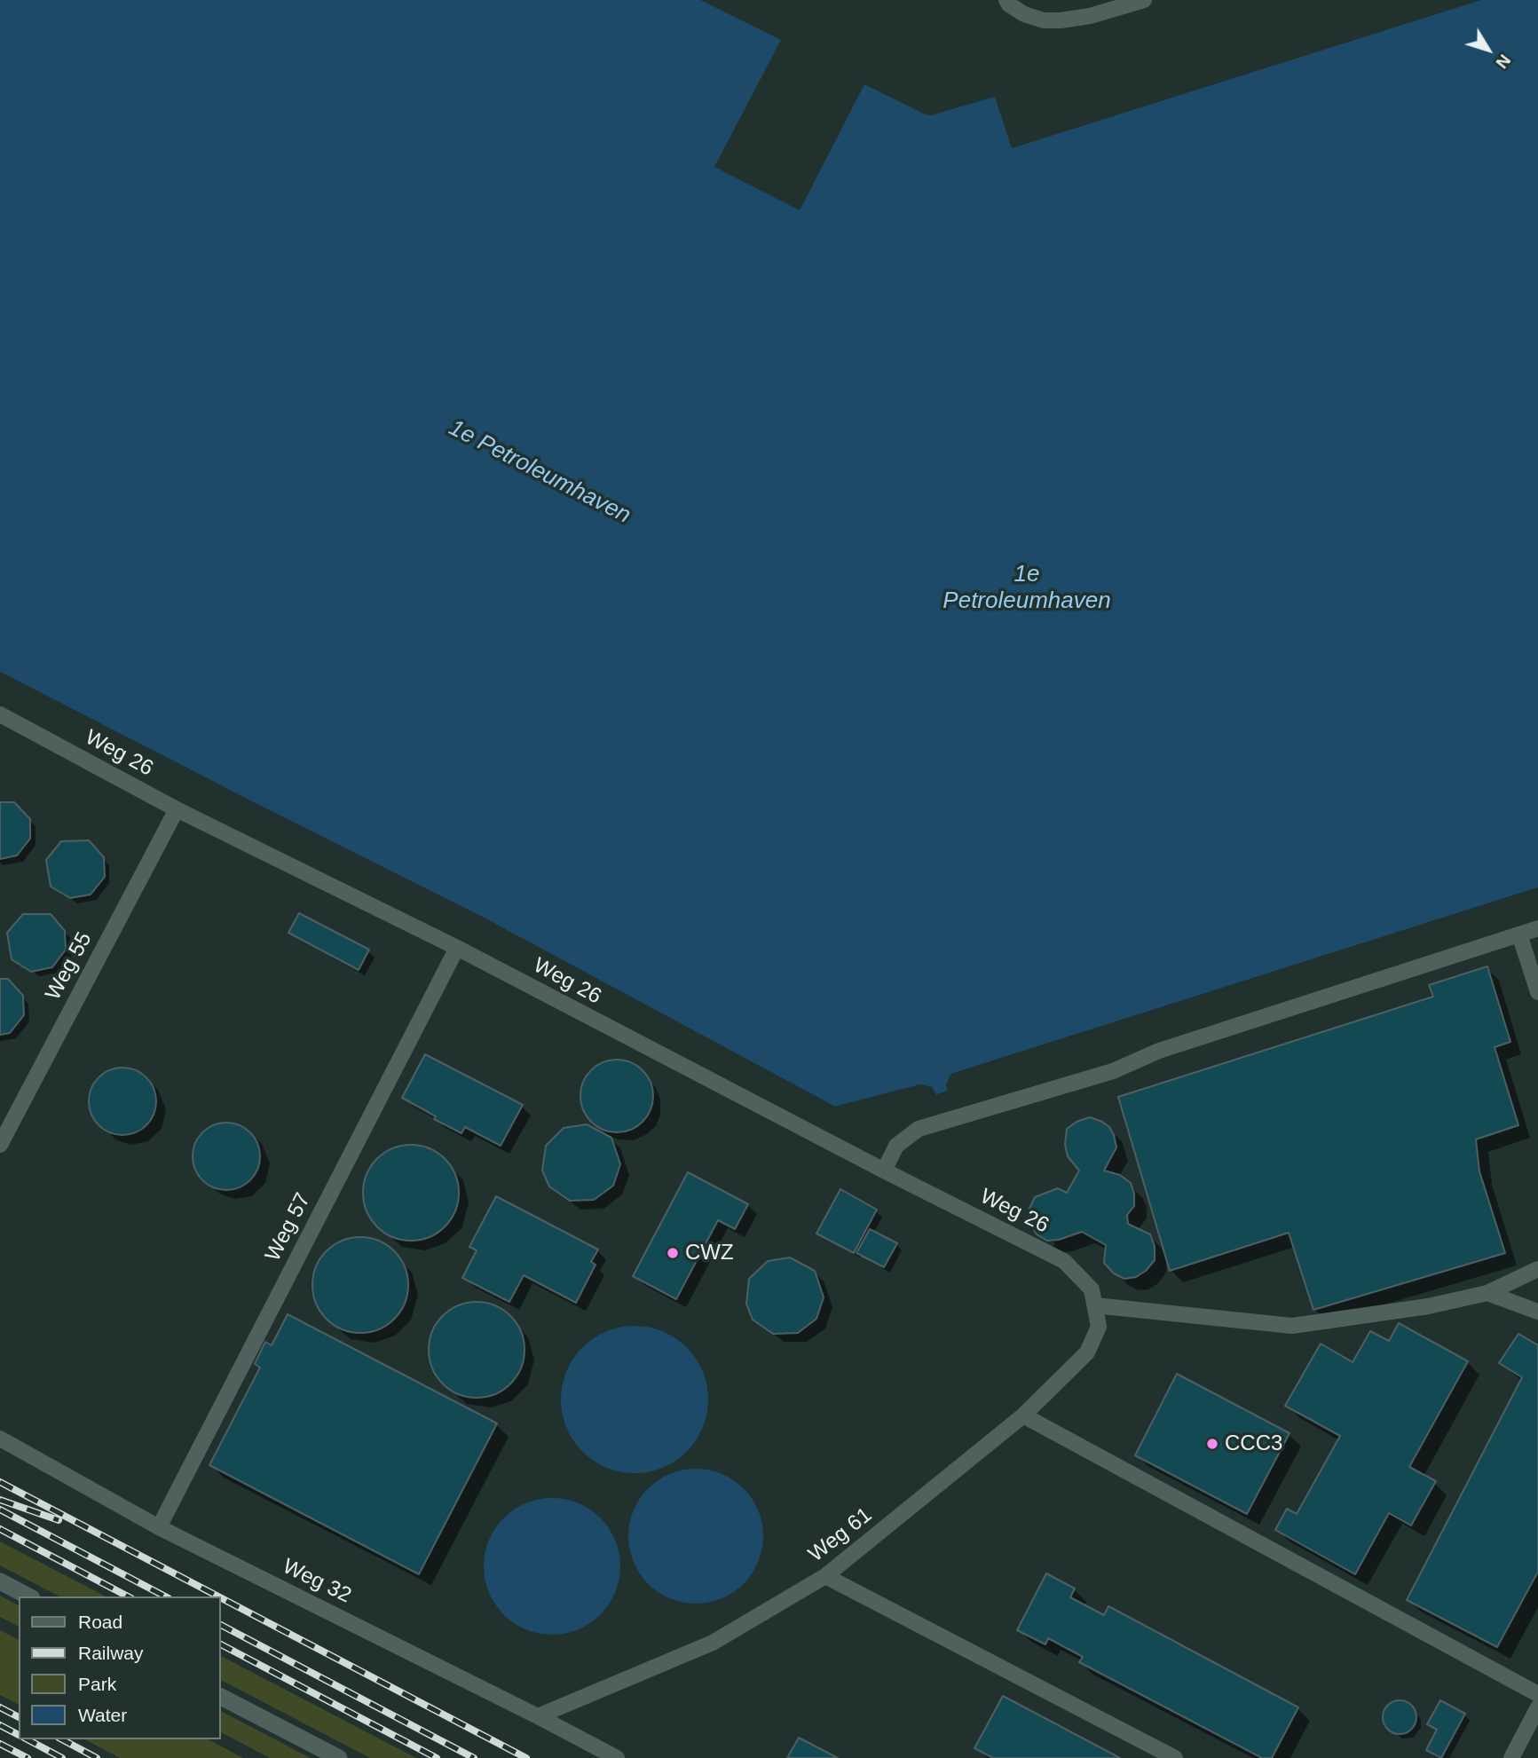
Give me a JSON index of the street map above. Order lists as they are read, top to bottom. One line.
{"streets":{"lane":["Weg 26","Weg 55","Weg 57","Weg 61","Weg 32"]},"crossings":[["Weg 26","Weg 55"],["Weg 26","Weg 57"],["Weg 26","Weg 61"],["Weg 57","Weg 32"],["Weg 61","Weg 32"]],"water":["1e Petroleumhaven"],"places":["CWZ","CCC3"],"legend":["Road","Railway","Park","Water"],"north":"bottom right"}
